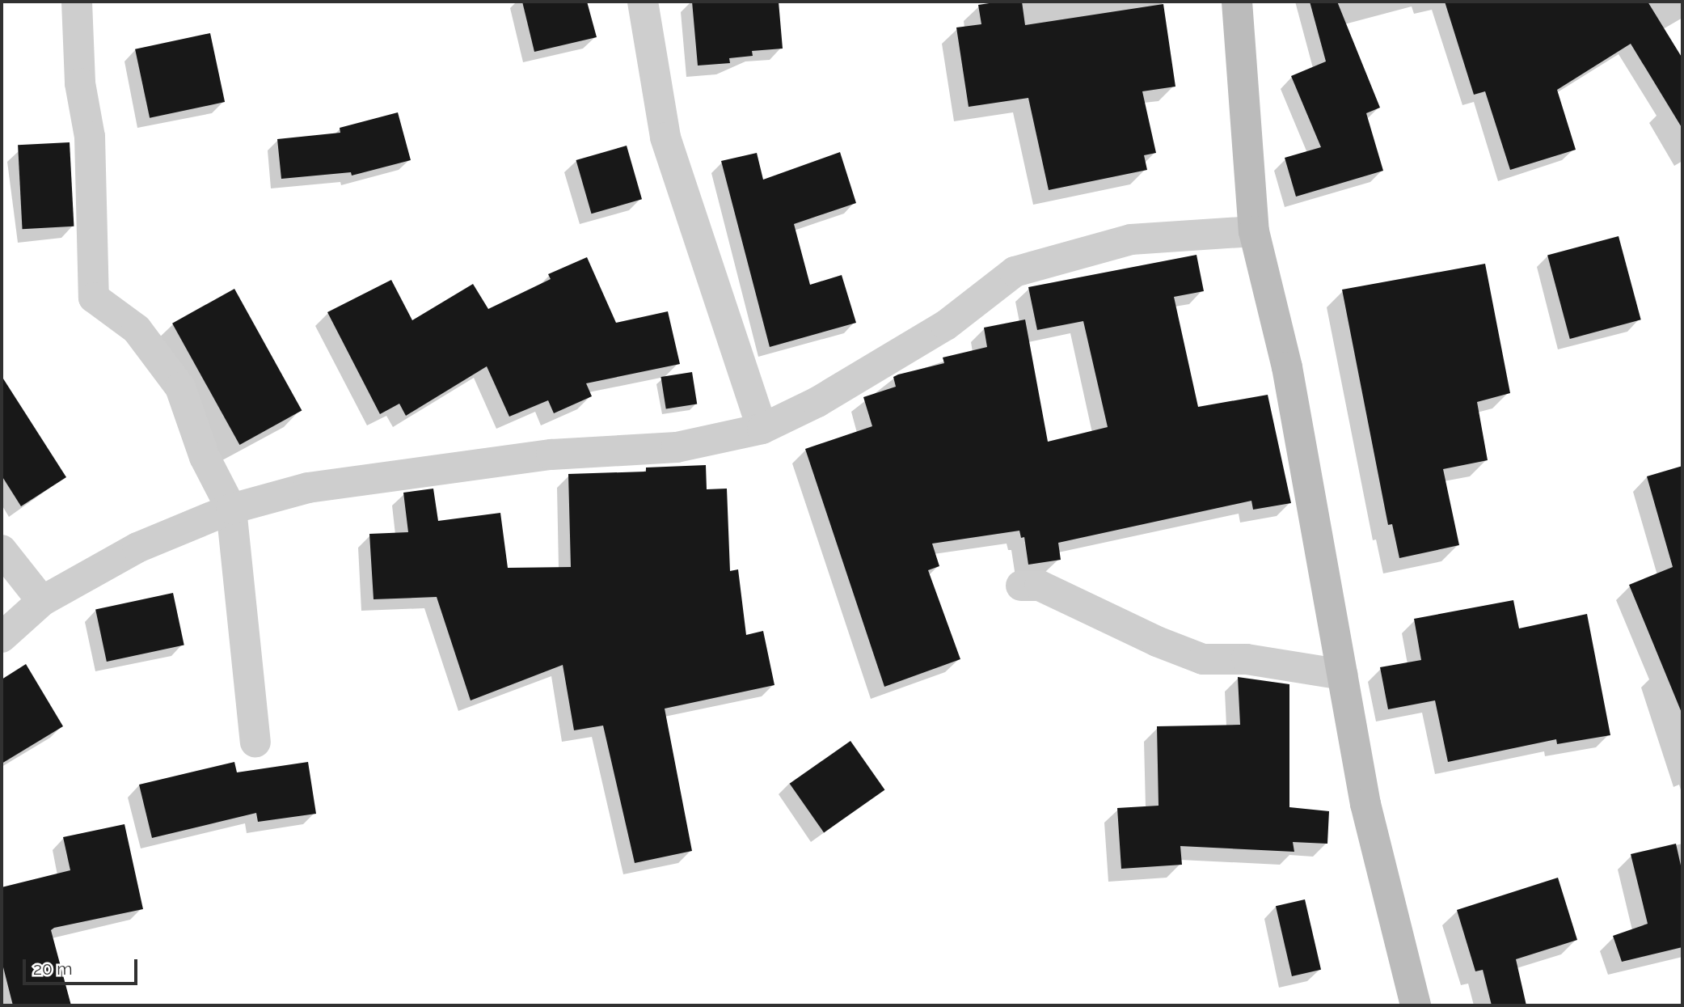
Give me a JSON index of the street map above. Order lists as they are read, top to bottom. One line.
{"scale_bar":"20 m"}
